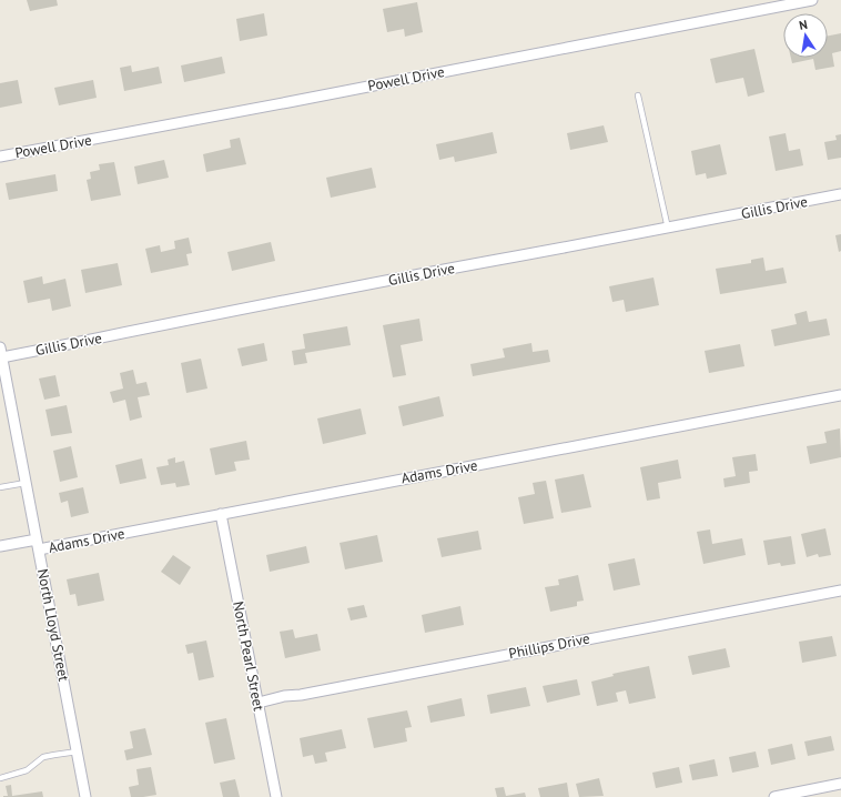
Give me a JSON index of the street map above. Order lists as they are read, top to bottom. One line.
{"streets":{"street":["Powell Drive","Gillis Drive","Adams Drive","North Lloyd Street","Phillips Drive","North Pearl Street"]},"crossings":[["Gillis Drive","North Lloyd Street"],["Adams Drive","North Lloyd Street"],["Adams Drive","North Pearl Street"],["Phillips Drive","North Pearl Street"]],"north":"top"}
